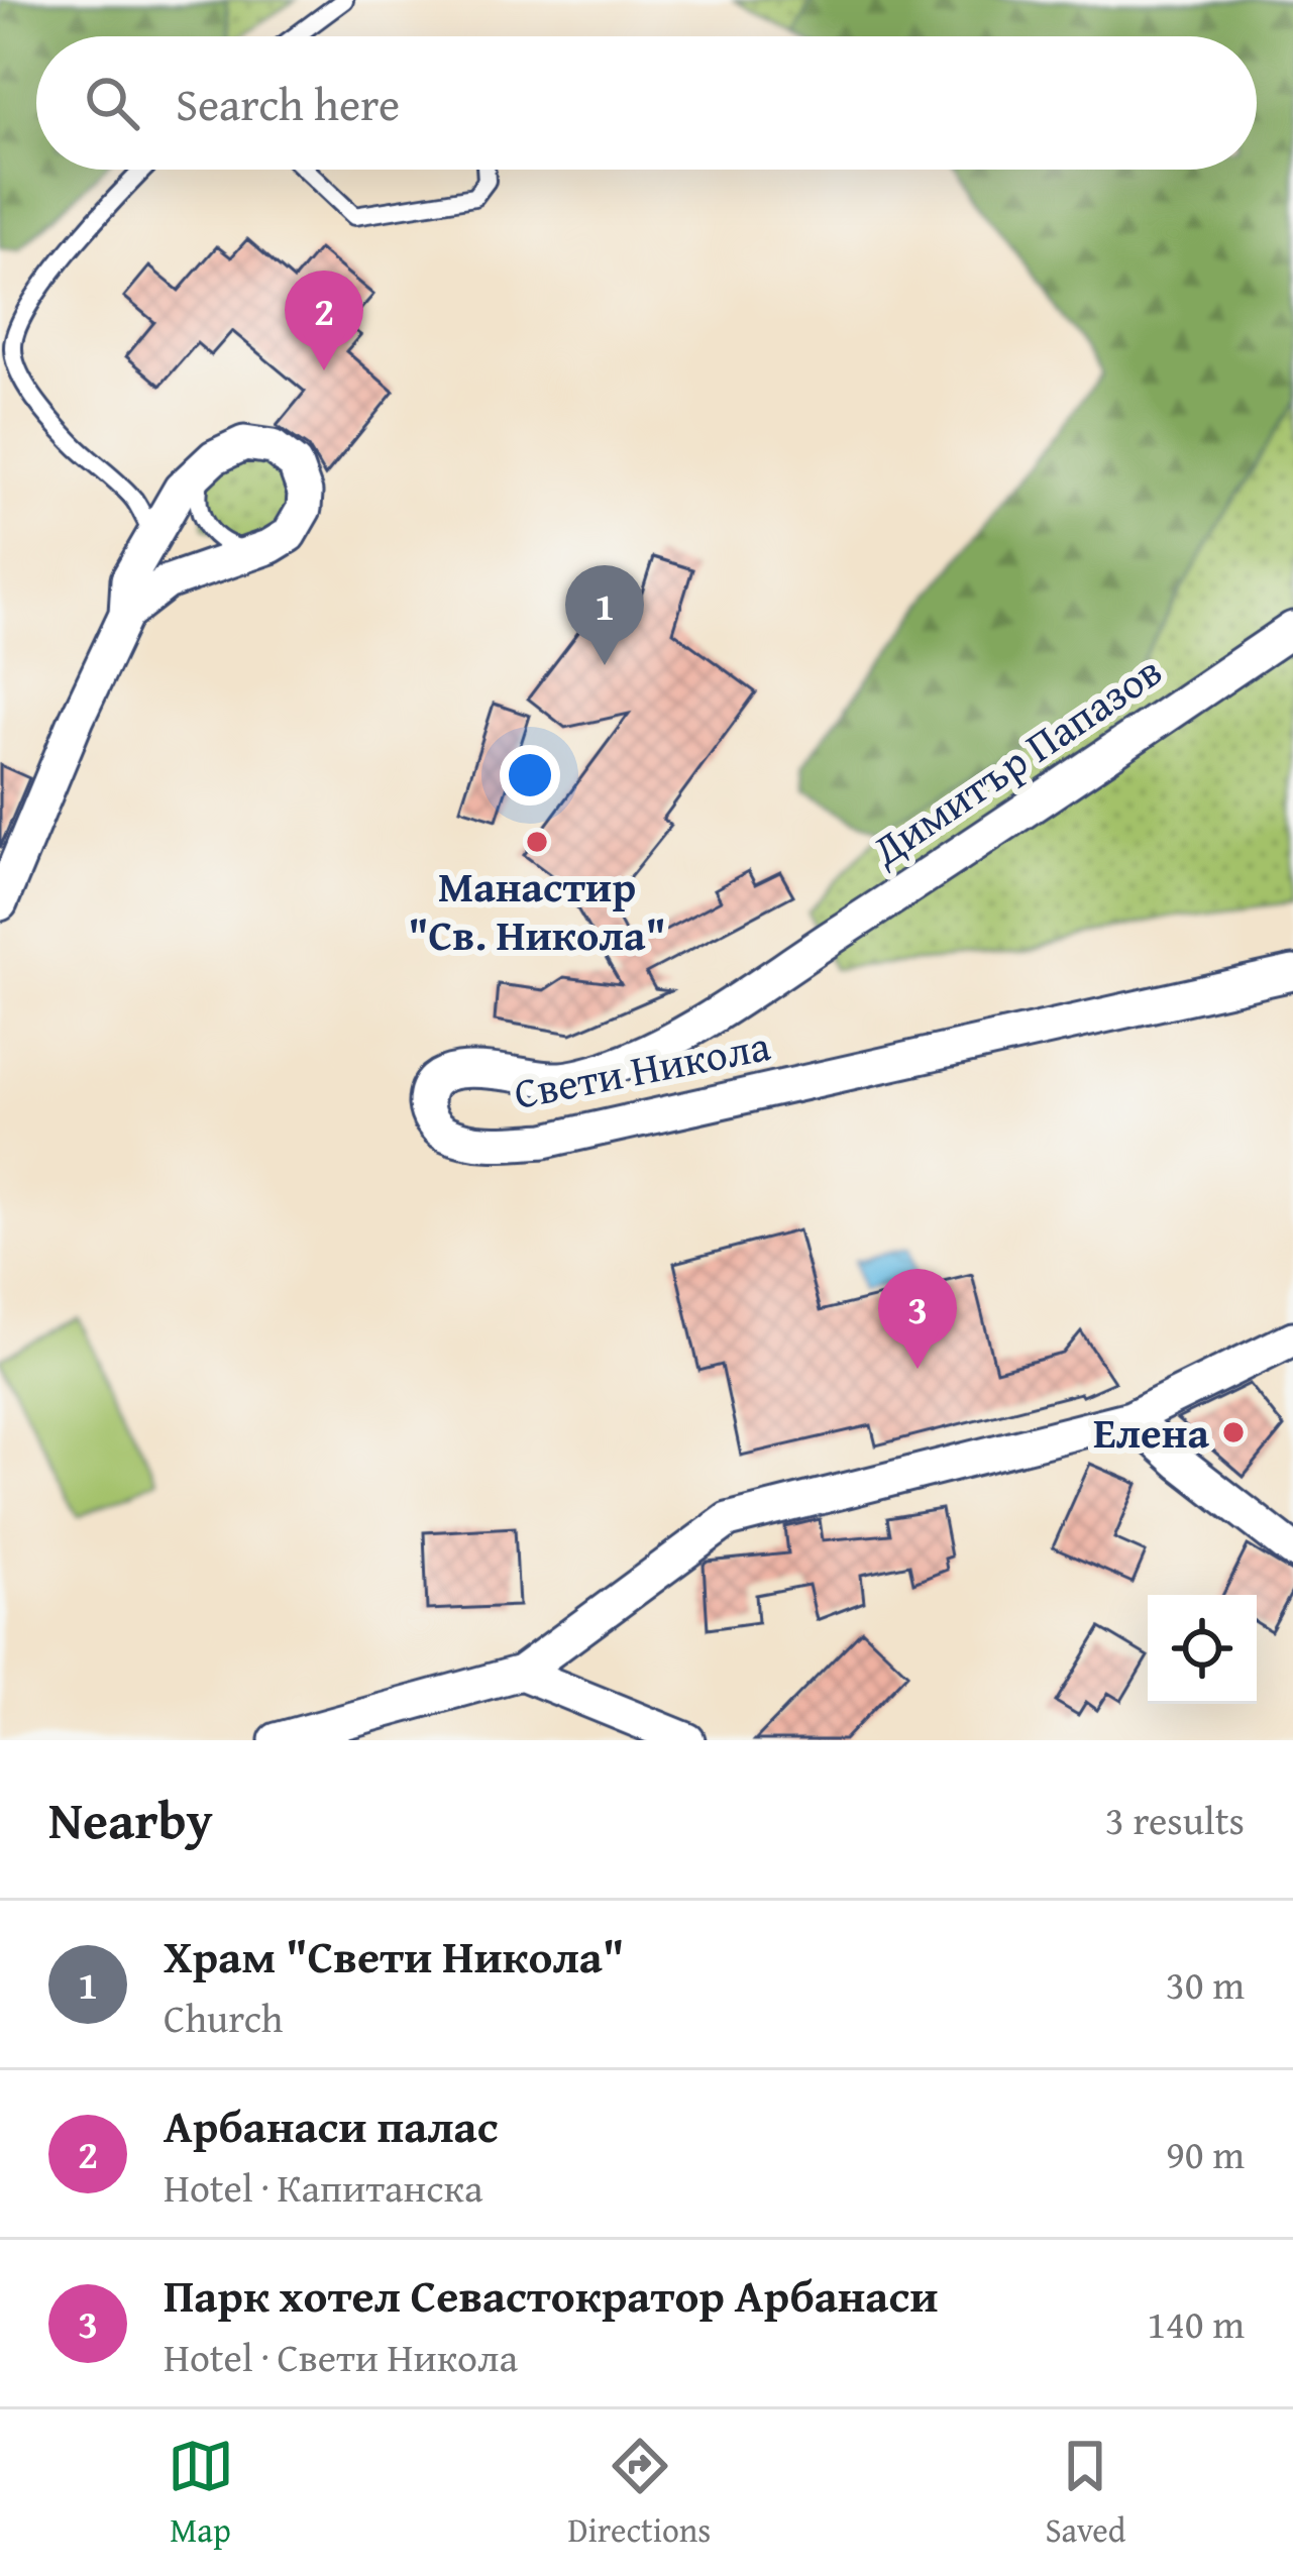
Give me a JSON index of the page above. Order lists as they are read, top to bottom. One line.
{"streets":{"street":["Димитър Папазов","Свети Никола"]},"crossings":[["Димитър Папазов","Свети Никола"]],"places":["Манастир \"Св. Никола\"","Елена"],"page":{"search":"Search here","pins":["2","1","3"],"heading":["Nearby","3 results"],"list":[{"mark":"1","name":"Храм \"Свети Никола\"","note":"Church","value":"30 m"},{"mark":"2","name":"Арбанаси палас","note":"Hotel · Капитанска","value":"90 m"},{"mark":"3","name":"Парк хотел Севастократор Арбанаси","note":"Hotel · Свети Никола","value":"140 m"}],"nav":["Map","Directions","Saved"]}}
